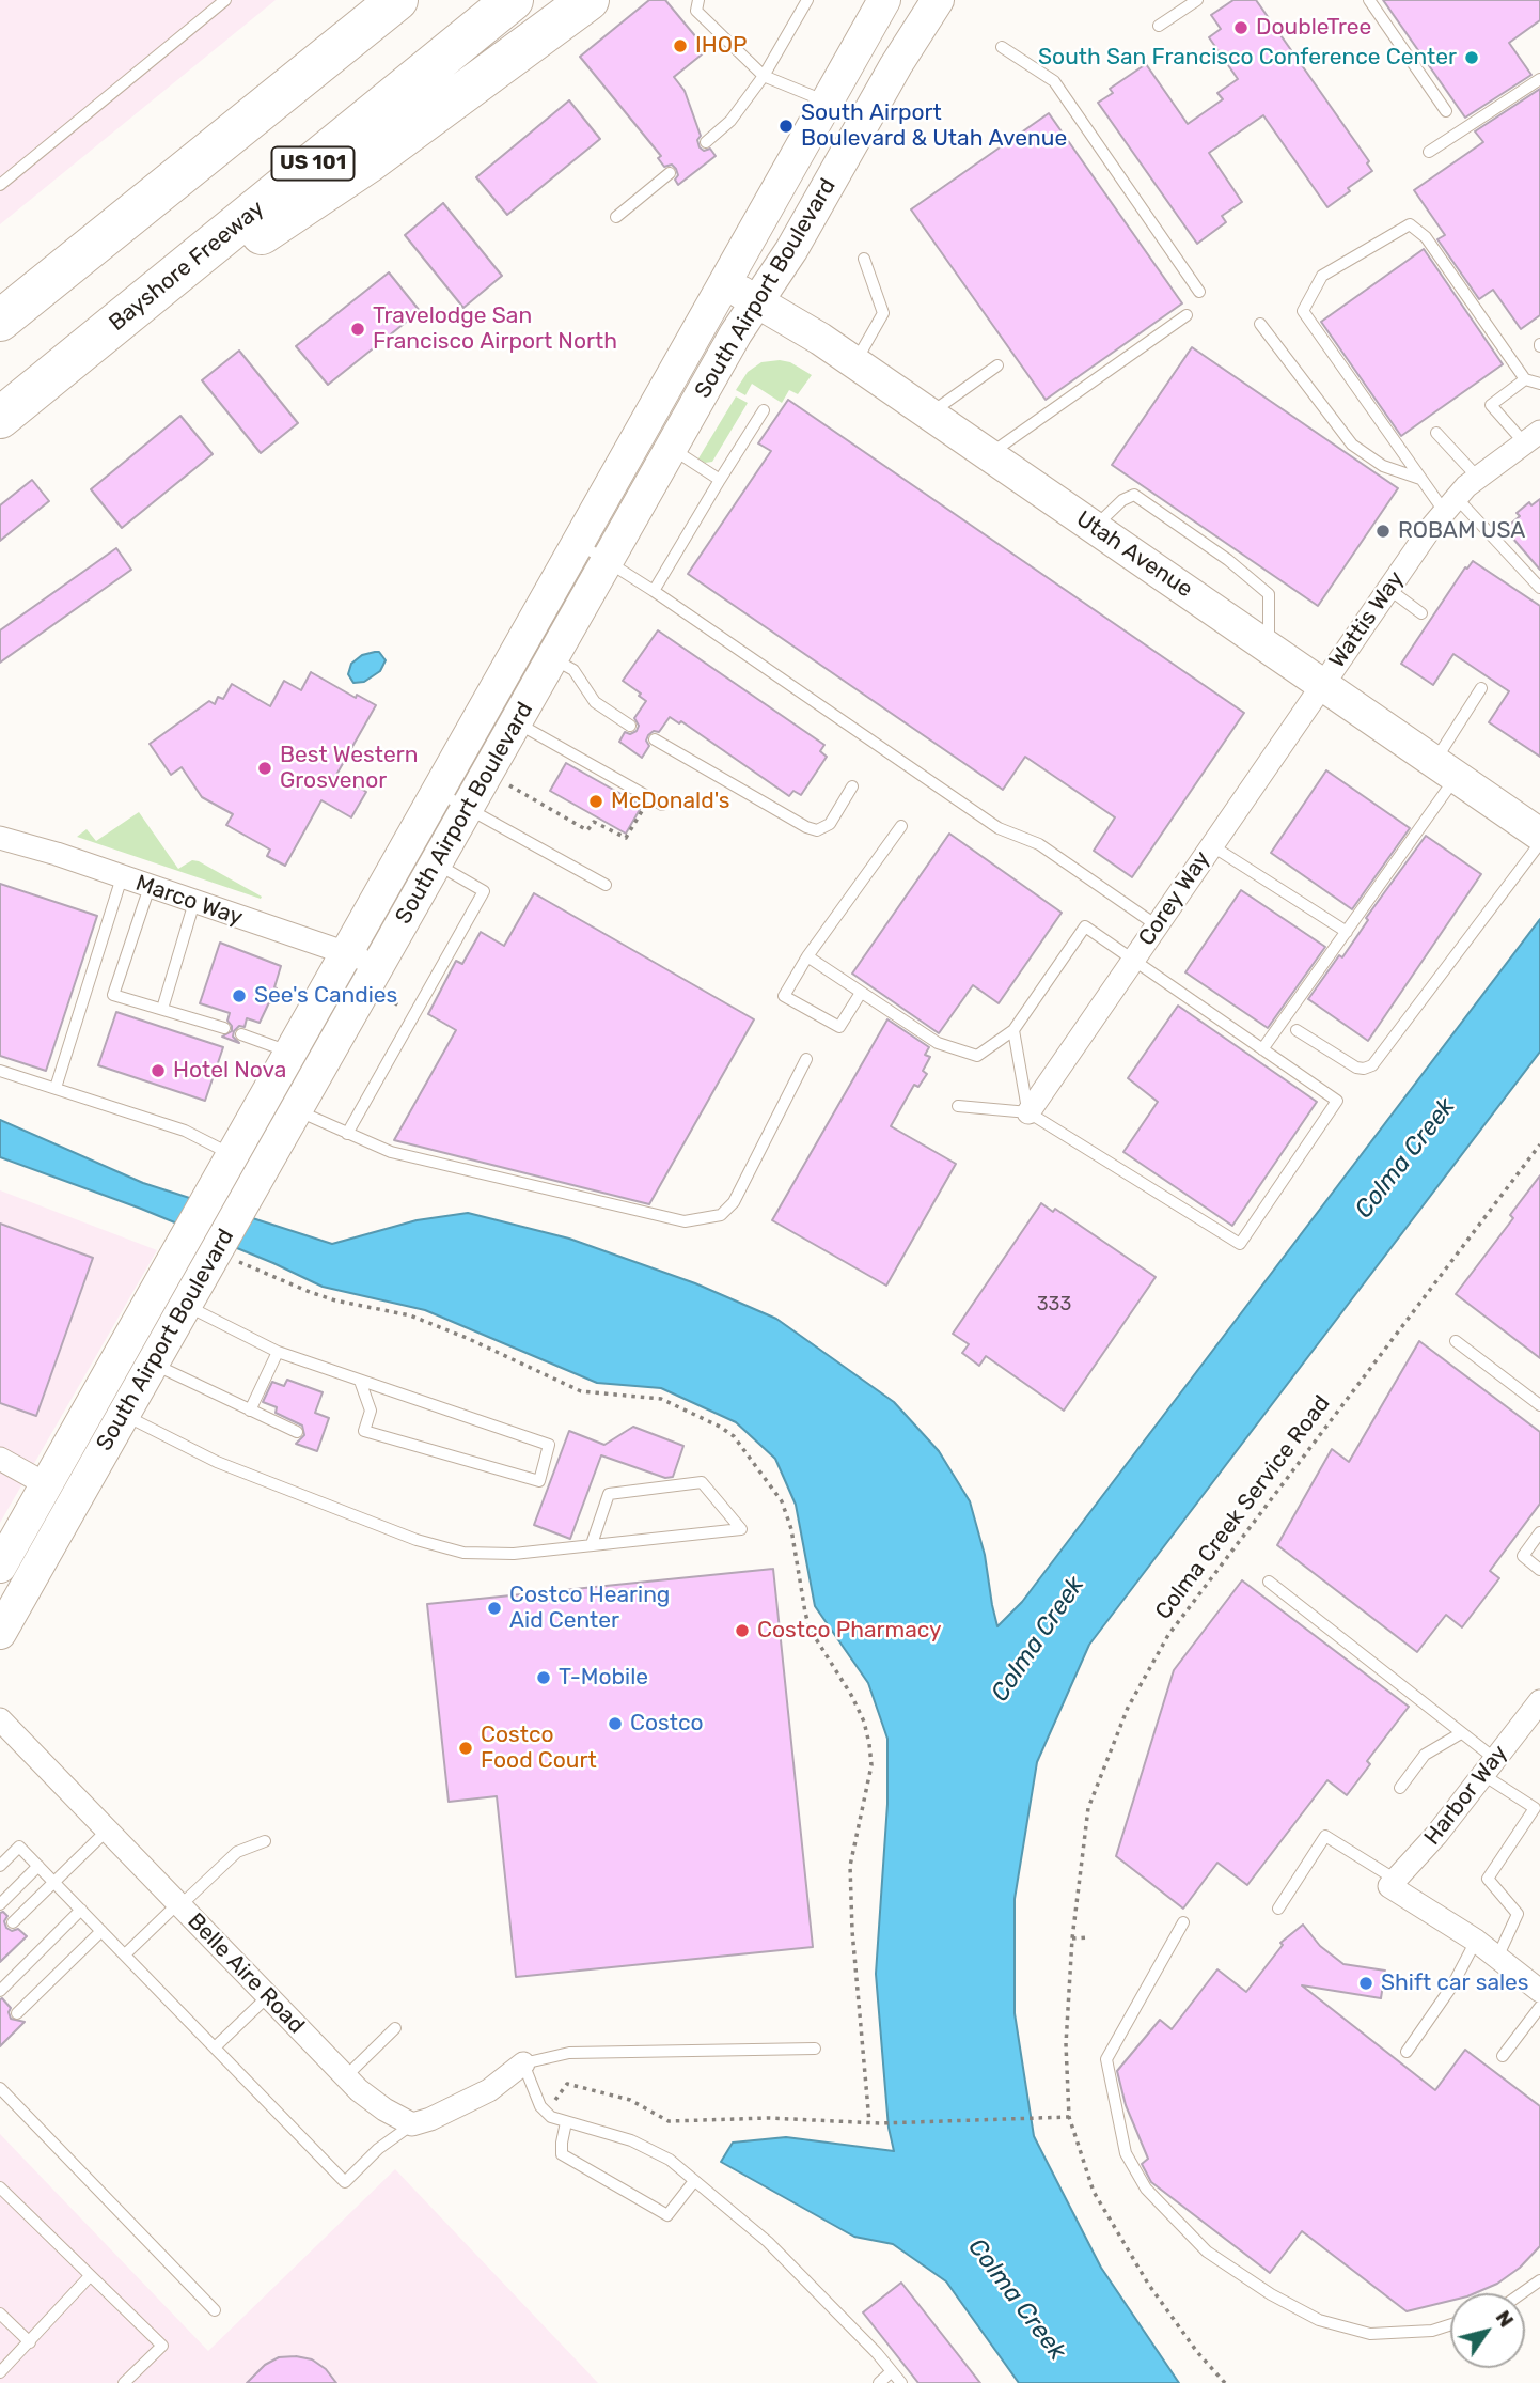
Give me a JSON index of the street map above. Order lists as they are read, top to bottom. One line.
{"streets":{"highway":["US 101","Bayshore Freeway"],"street":["South Airport Boulevard","Utah Avenue","Wattis Way","Corey Way","Marco Way","Harbor Way","Belle Aire Road"],"path":["Colma Creek Service Road"]},"crossings":[["South Airport Boulevard","Utah Avenue"],["South Airport Boulevard","Marco Way"],["Utah Avenue","Wattis Way"],["Utah Avenue","Corey Way"],["Wattis Way","Corey Way"]],"water":["Colma Creek"],"places":["DoubleTree","IHOP","South San Francisco Conference Center","South Airport Boulevard & Utah Avenue","Travelodge San Francisco Airport North","ROBAM USA","Best Western Grosvenor","McDonald's","See's Candies","Hotel Nova","Costco Hearing Aid Center","Costco Pharmacy","T-Mobile","Costco","Costco Food Court","Shift car sales"],"house_numbers":["333"],"north":"top right"}
